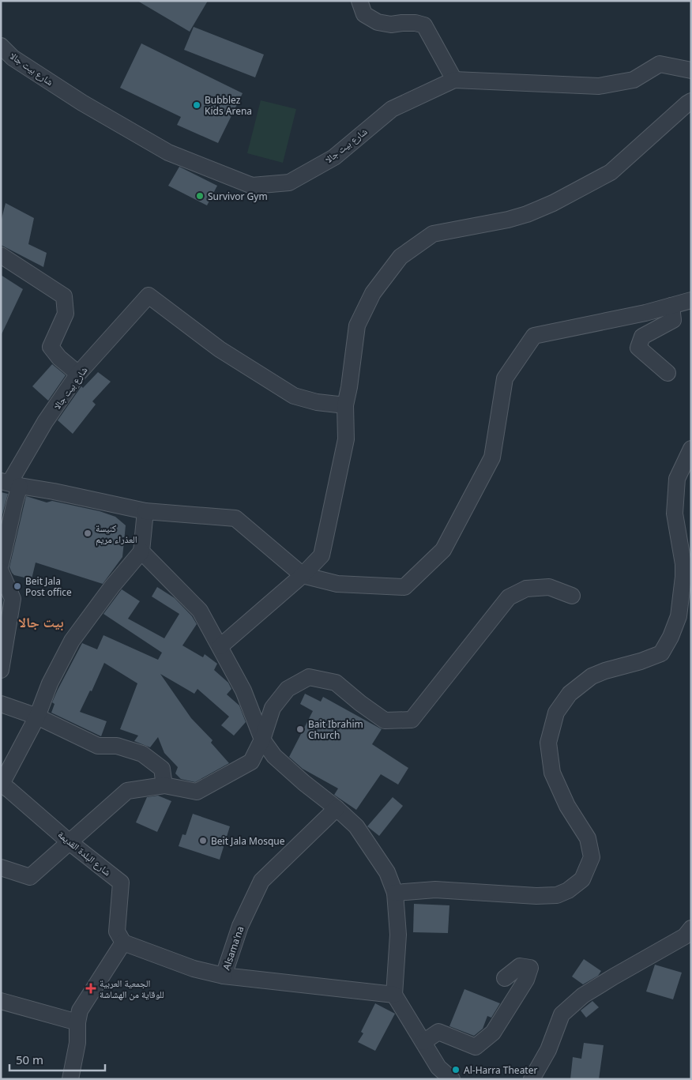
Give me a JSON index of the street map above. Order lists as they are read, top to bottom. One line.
{"streets":{"street":["شارع بيت جالا","شارع البلدة القديمة","Alsama'na"]},"districts":["بيت جالا"],"places":{"other":["Bubblez Kids Arena","Survivor Gym","كنيسة العذراء مريم","Beit Jala Post office","Bait Ibrahim Church","Beit Jala Mosque","Al-Harra Theater"],"health":["الجمعية العربية للوقاية من الهشاشة"]},"scale_bar":"50 m"}
